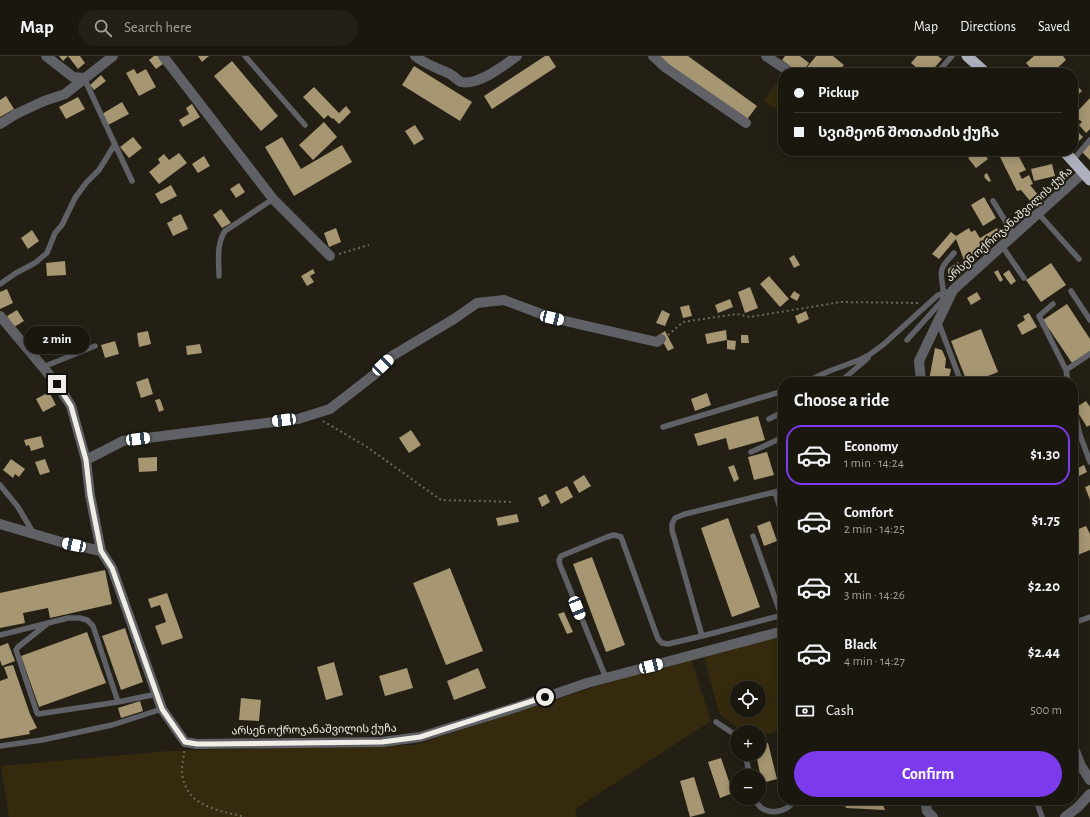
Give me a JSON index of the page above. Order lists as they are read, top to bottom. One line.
{"streets":{"street":["არსენ ოქროჯანაშვილის ქუჩა"]},"page":{"header":"Map","search":"Search here","nav":["Map","Directions","Saved"],"banner":["Pickup","სვიმეონ შოთაძის ქუჩა"],"bubble":"2 min","heading":"Choose a ride","list":[{"name":"Economy","note":"1 min · 14:24","value":"$1.30"},{"name":"Comfort","note":"2 min · 14:25","value":"$1.75"},{"name":"XL","note":"3 min · 14:26","value":"$2.20"},{"name":"Black","note":"4 min · 14:27","value":"$2.44"}],"map_buttons":["+","−"],"pay":["Cash","500 m"],"buttons":"Confirm"}}
